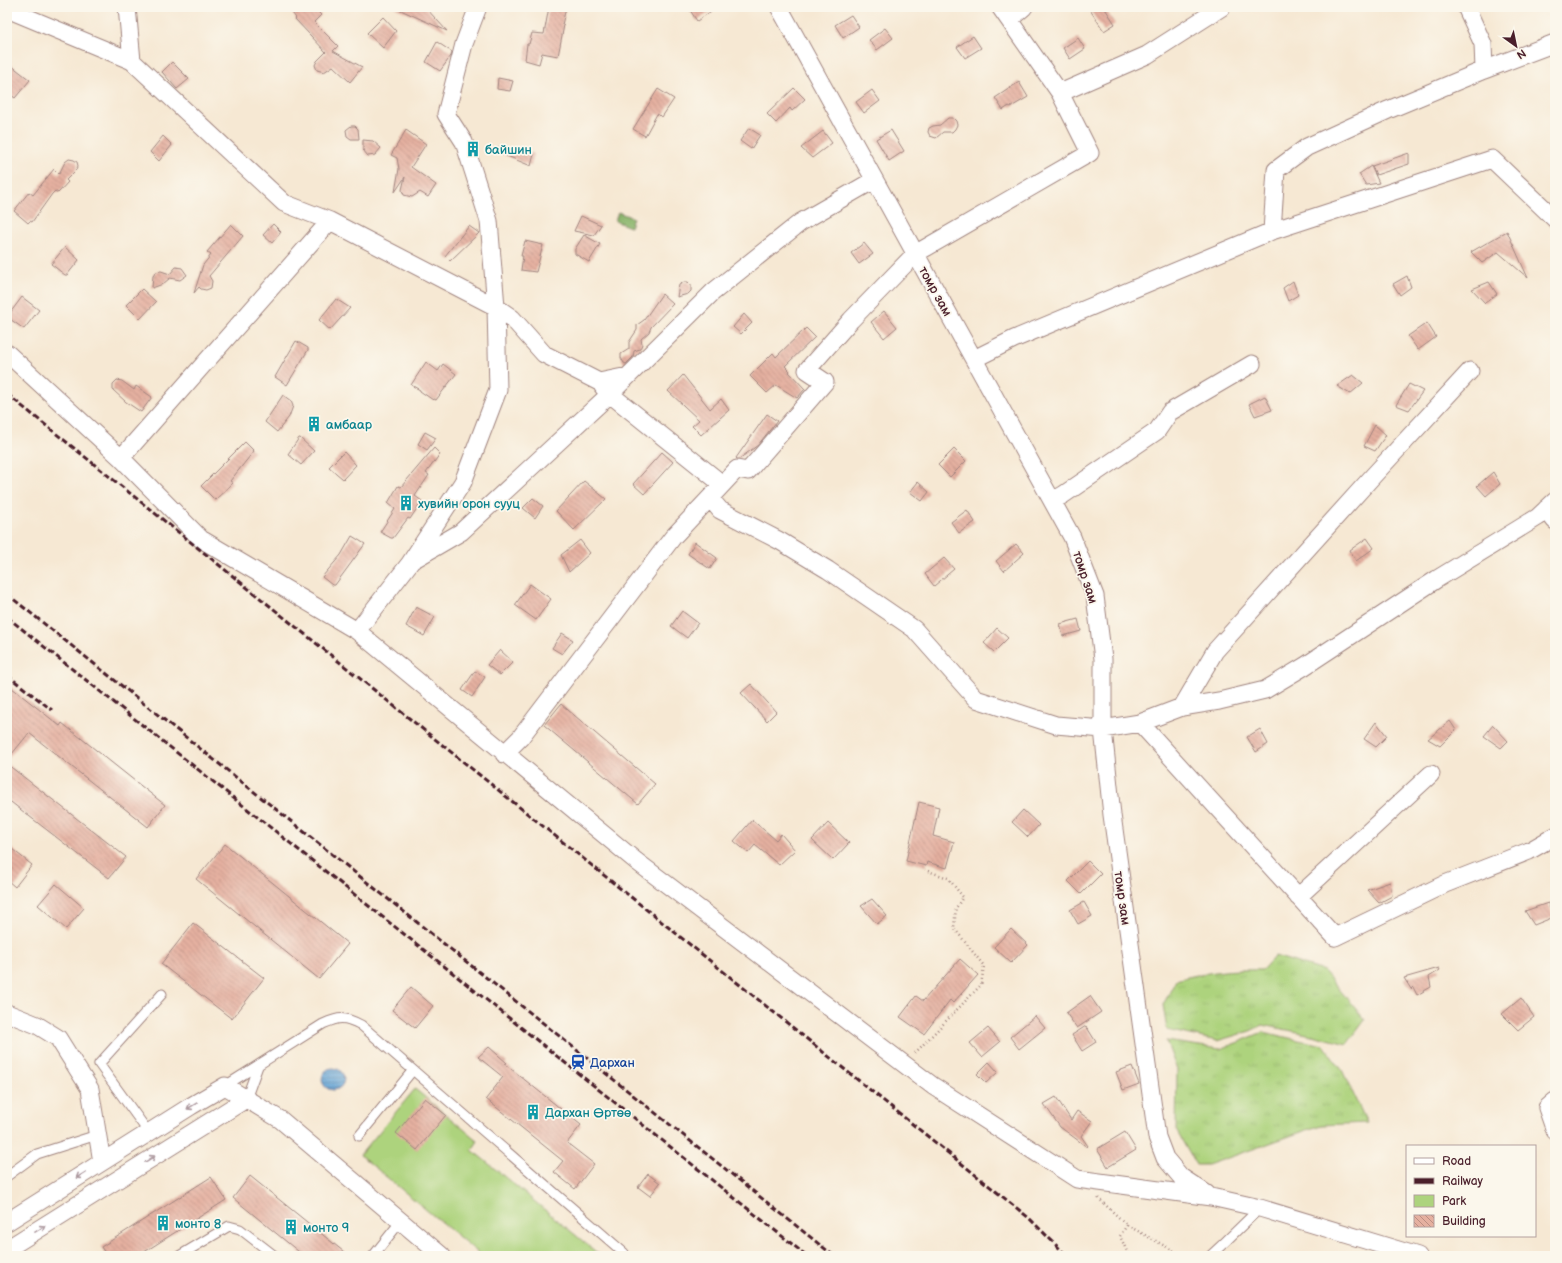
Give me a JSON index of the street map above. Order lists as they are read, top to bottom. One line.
{"streets":{"street":["томр зам"]},"places":{"building":["байшин","амбаар","хувийн орон сууц","Дархан Өртөө","монто 8","монто 9"],"station":["Дархан"]},"legend":["Road","Railway","Park","Building"],"north":"bottom right"}
